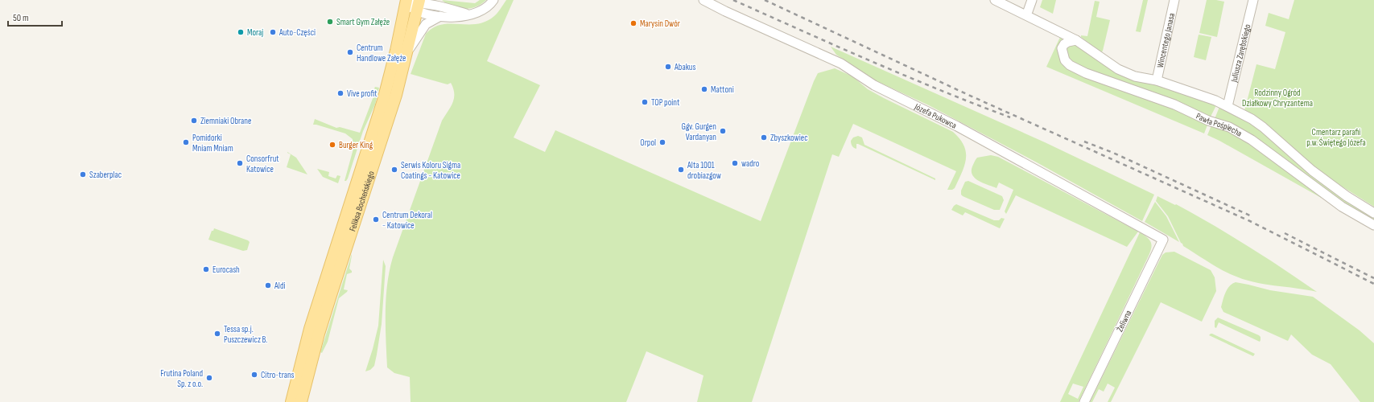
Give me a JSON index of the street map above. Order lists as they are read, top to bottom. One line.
{"streets":{"main road":["Feliksa Bocheńskiego"],"street":["Wincentego Janasa","Juliusza Zarębskiego","Józefa Pukowca","Pawła Pośpiecha","Żeliwna"]},"crossings":[["Józefa Pukowca","Żeliwna"]],"parks":["Rodzinny Ogród Działkowy Chryzantema","Cmentarz parafii p.w. Świętego Józefa"],"places":["Smart Gym Załęże","Marysin Dwór","Moraj","Auto-Części","Centrum Handlowe Załęże","Abakus","Mattoni","Vive profit","TOP point","Ziemniaki Obrane","Ggv. Gurgen Vardanyan","Zbyszkowiec","Pomidorki Mniam Mniam","Orpol","Burger King","Consorfrut Katowice","wadro","Serwis Koloru Sigma Coatings - Katowice","Alta 1001 drobiazgow","Szaberplac","Centrum Dekoral - Katowice","Eurocash","Aldi","Tessa sp.j. Puszczewicz B.","Citro-trans","Frutina Poland Sp. z o.o."],"scale_bar":"50 m"}
